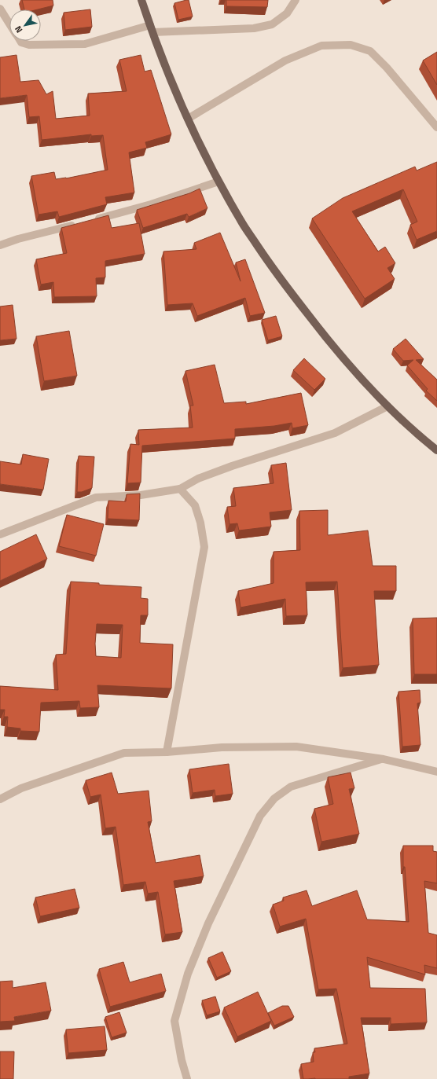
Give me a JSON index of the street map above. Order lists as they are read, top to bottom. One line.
{"north":"bottom left"}
